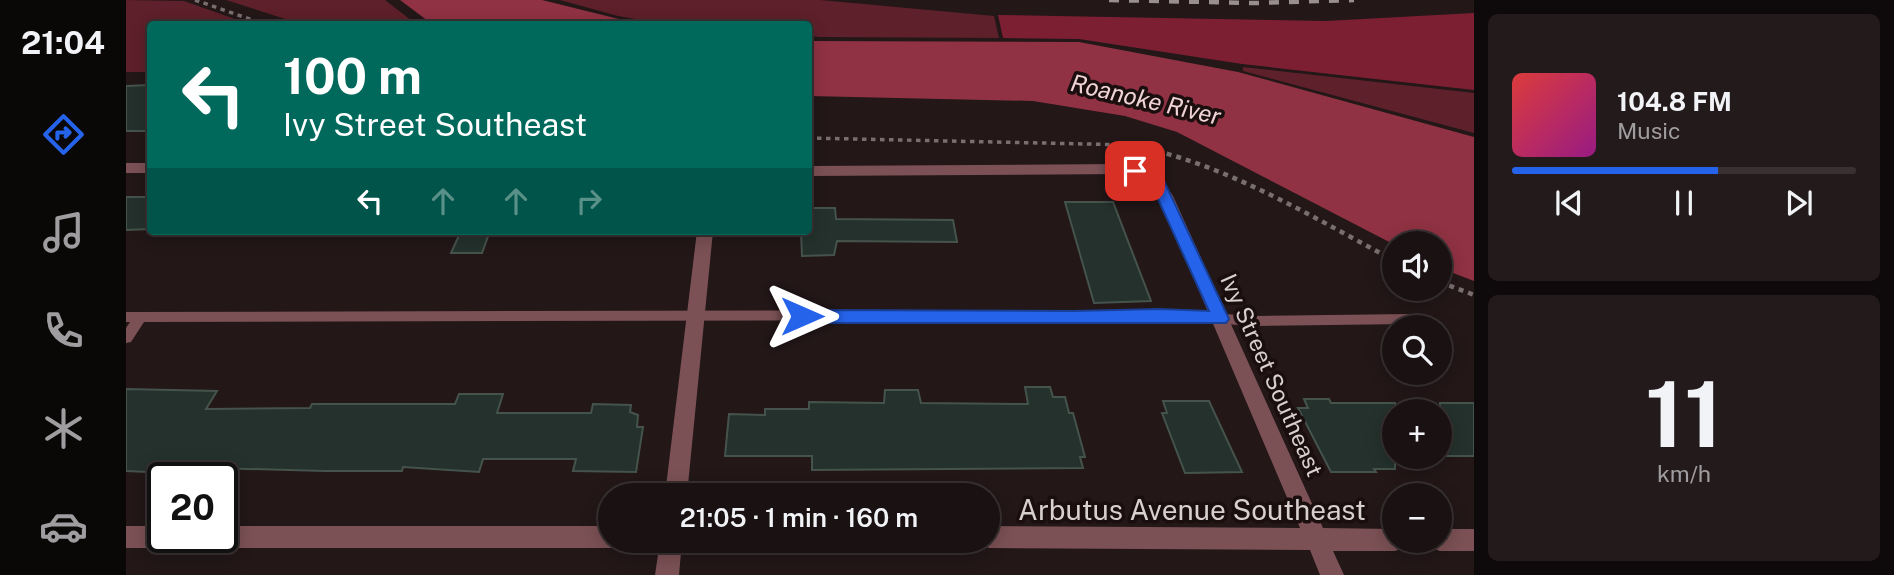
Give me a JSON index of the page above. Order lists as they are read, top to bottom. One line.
{"streets":{"street":["Ivy Street Southeast","Arbutus Avenue Southeast"]},"crossings":[["Ivy Street Southeast","Arbutus Avenue Southeast"]],"water":["Roanoke River"],"page":{"tabs":"21:04","turn":["100 m","Ivy Street Southeast"],"song":["104.8 FM","Music"],"map_buttons":["+","−"],"tile":["11","km/h"],"limit":"20","trip":"21:05 · 1 min · 160 m"}}
